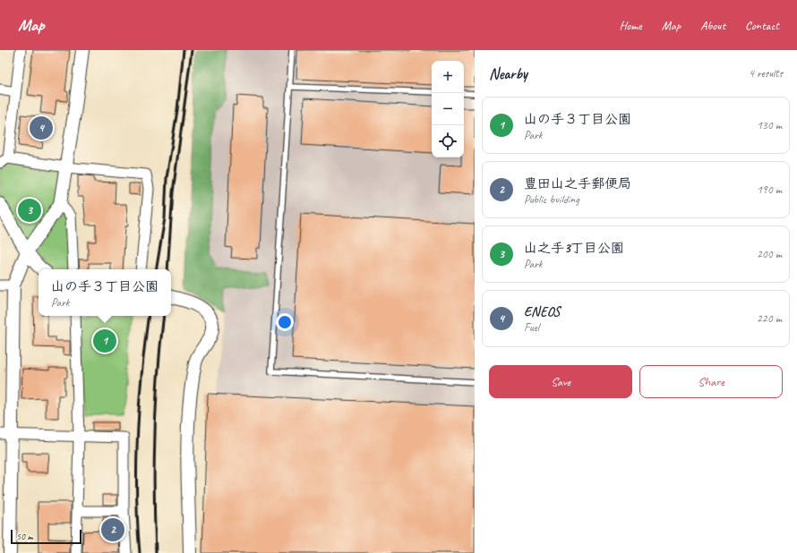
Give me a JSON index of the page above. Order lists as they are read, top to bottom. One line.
{"scale_bar":"50 m","page":{"header":"Map","nav":["Home","Map","About","Contact"],"heading":["Nearby","4 results"],"map_buttons":["+","−"],"list":[{"mark":"1","name":"山の手３丁目公園","note":"Park","value":"130 m"},{"mark":"2","name":"豊田山之手郵便局","note":"Public building","value":"190 m"},{"mark":"3","name":"山之手3丁目公園","note":"Park","value":"200 m"},{"mark":"4","name":"ENEOS","note":"Fuel","value":"220 m"}],"pins":["4","3","1","2"],"popup":["山の手３丁目公園","Park"],"buttons":["Save","Share"],"scale":"50 m"}}
